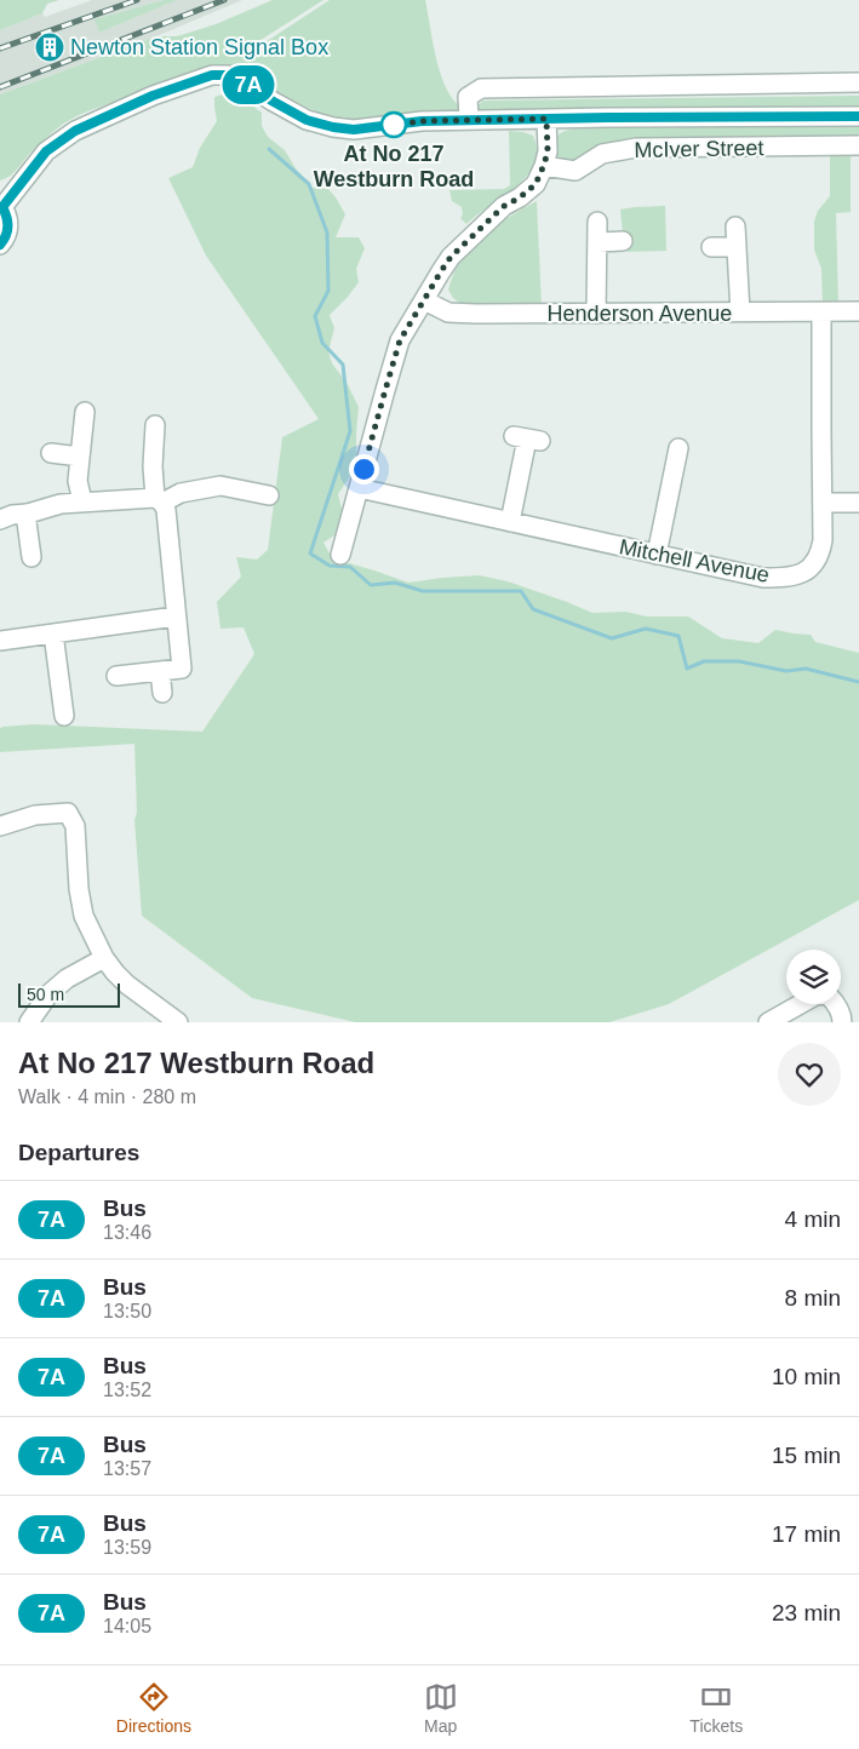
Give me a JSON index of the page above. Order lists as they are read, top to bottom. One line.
{"streets":{"street":["McIver Street","Henderson Avenue","Mitchell Avenue"]},"crossings":[["Henderson Avenue","Mitchell Avenue"]],"places":{"building":["Newton Station Signal Box"],"other":["At No 217 Westburn Road"]},"lines":["bus line 7A"],"scale_bar":"50 m","page":{"on_map":"7A","scale":"50 m","heading":[["At No 217 Westburn Road","Walk · 4 min · 280 m"],"Departures"],"list":[{"mark":"7A","name":"Bus","note":"13:46","value":"4 min"},{"mark":"7A","name":"Bus","note":"13:50","value":"8 min"},{"mark":"7A","name":"Bus","note":"13:52","value":"10 min"},{"mark":"7A","name":"Bus","note":"13:57","value":"15 min"},{"mark":"7A","name":"Bus","note":"13:59","value":"17 min"},{"mark":"7A","name":"Bus","note":"14:05","value":"23 min"}],"tabs":["Directions","Map","Tickets"]}}
